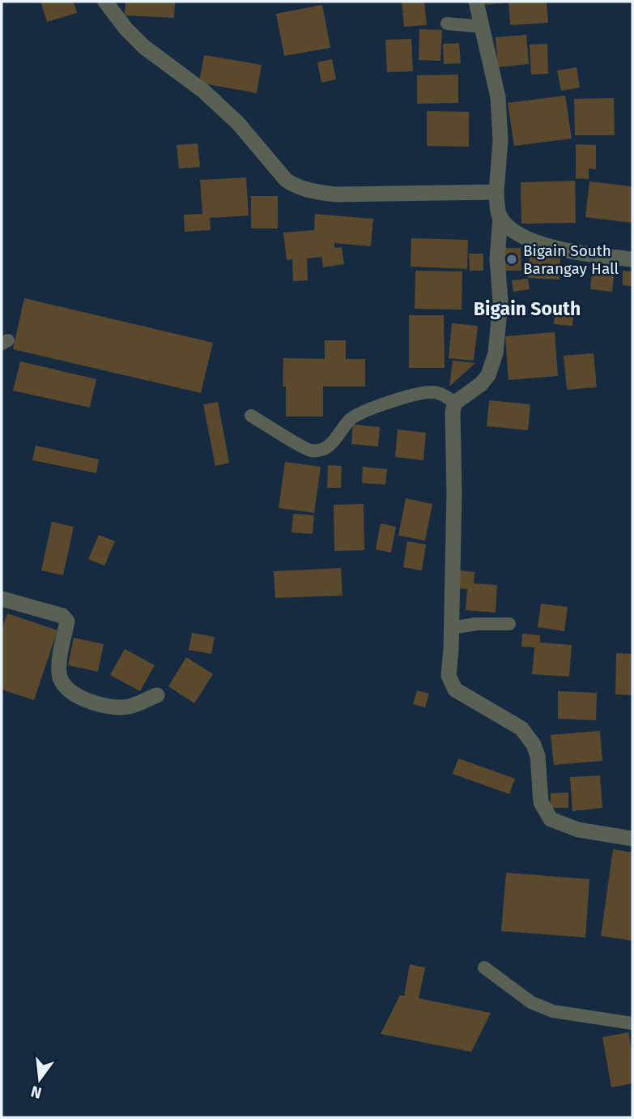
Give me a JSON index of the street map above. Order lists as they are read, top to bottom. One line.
{"districts":["Bigain South"],"places":["Bigain South Barangay Hall"],"north":"bottom"}
